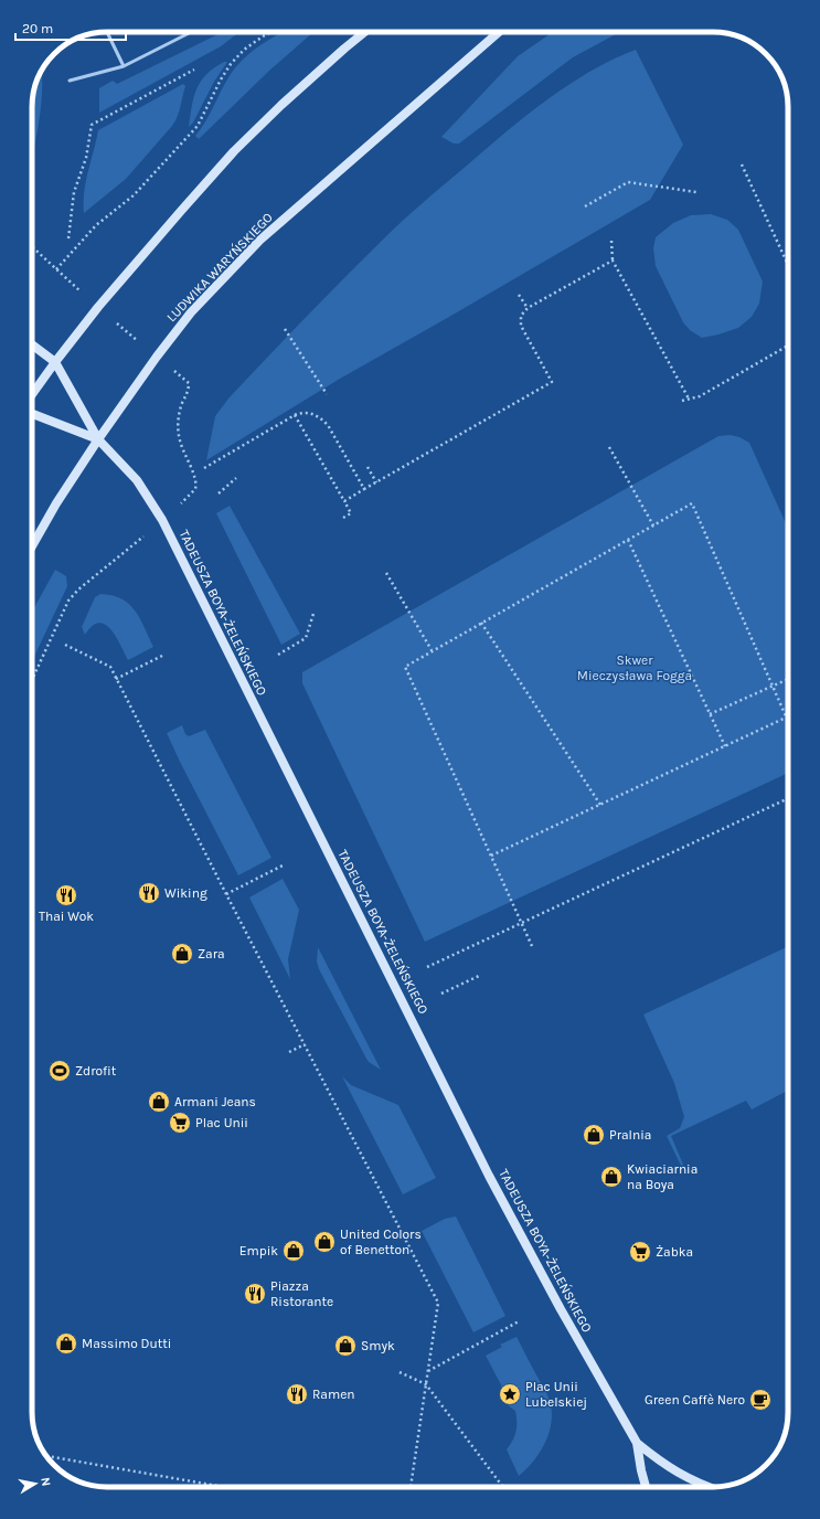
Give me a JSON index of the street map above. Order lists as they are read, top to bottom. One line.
{"streets":{"street":["LUDWIKA WARYŃSKIEGO","TADEUSZA BOYA-ŻELEŃSKIEGO"]},"crossings":[["LUDWIKA WARYŃSKIEGO","TADEUSZA BOYA-ŻELEŃSKIEGO"]],"parks":["Skwer Mieczysława Fogga"],"places":{"restaurant":["Wiking","Thai Wok","Piazza Ristorante","Ramen"],"shop":["Zara","Armani Jeans","Pralnia","Kwiaciarnia na Boya","United Colors of Benetton","Empik","Massimo Dutti","Smyk"],"sports":["Zdrofit"],"supermarket":["Plac Unii","Żabka"],"place":["Plac Unii Lubelskiej"],"cafe":["Green Caffè Nero"]},"scale_bar":"20 m","north":"right"}
